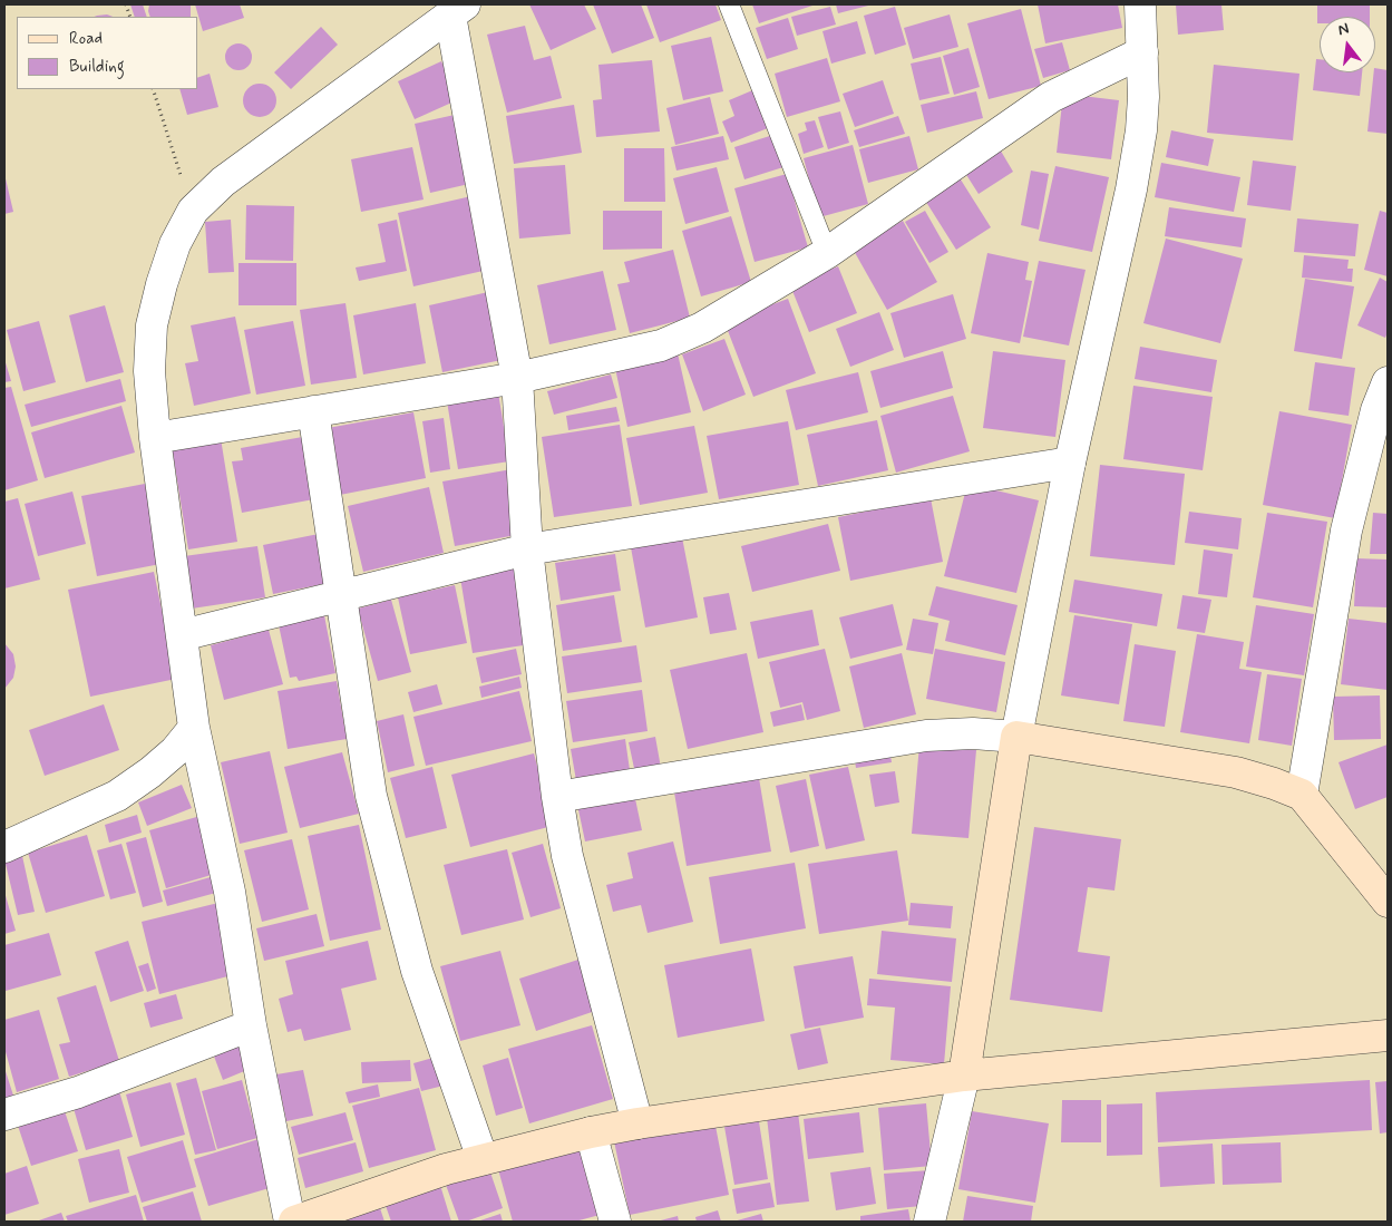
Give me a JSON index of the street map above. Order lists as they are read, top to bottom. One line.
{"legend":["Road","Building"],"north":"top"}
